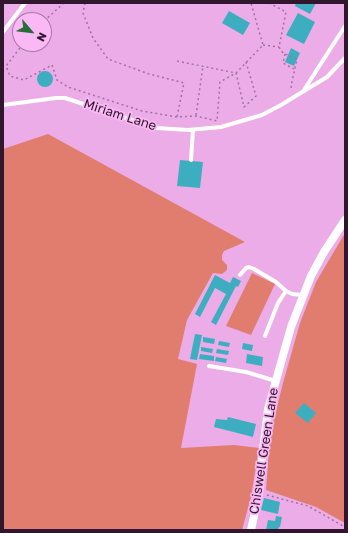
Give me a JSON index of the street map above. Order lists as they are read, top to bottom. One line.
{"streets":{"street":["Chiswell Green Lane"],"lane":["Miriam Lane"]},"north":"bottom right"}
